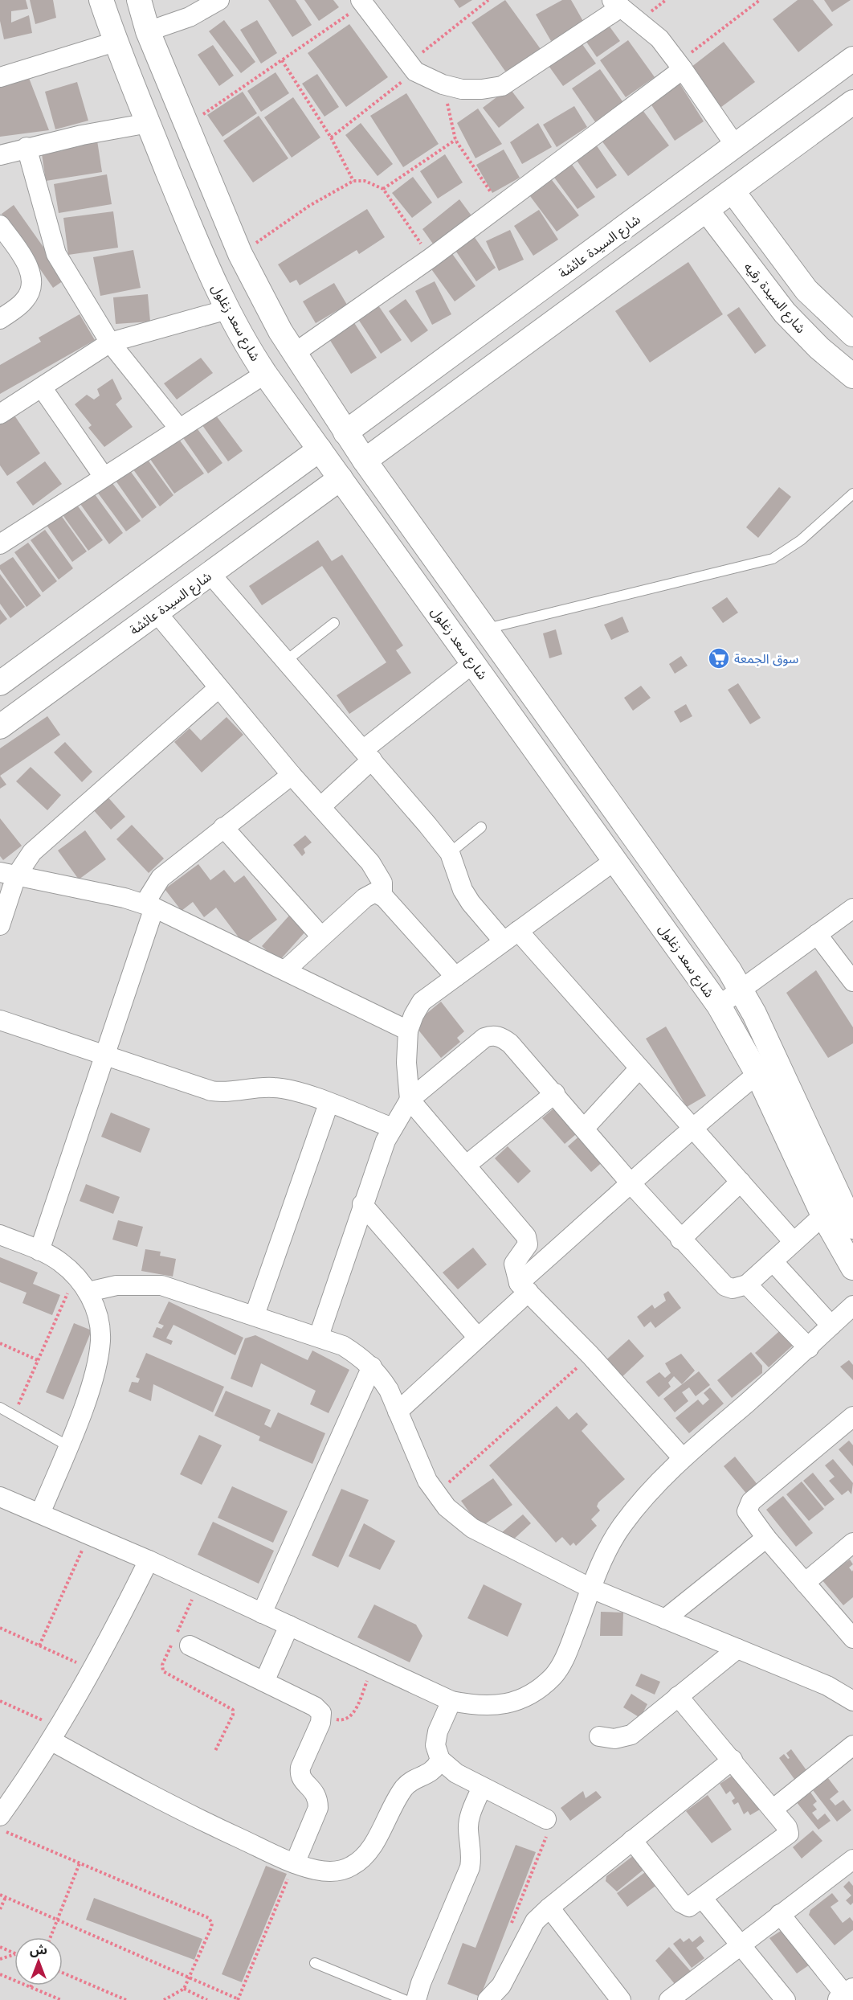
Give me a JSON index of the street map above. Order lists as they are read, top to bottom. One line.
{"streets":{"street":["شارع السيدة عائشة","شارع السيدة رقيه","شارع سعد زغلول"]},"crossings":[["شارع السيدة عائشة","شارع سعد زغلول"]],"places":{"supermarket":["سوق الجمعة"]},"north":"top"}
